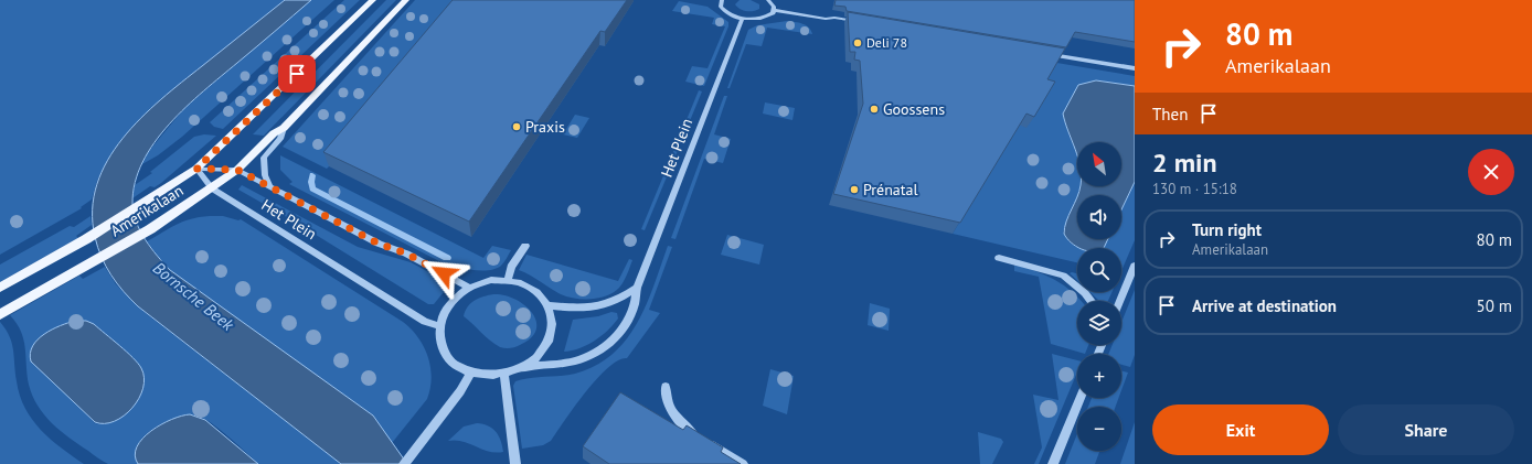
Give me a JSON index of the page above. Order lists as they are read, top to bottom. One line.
{"streets":{"main road":["Amerikalaan"],"street":["Het Plein"]},"crossings":[["Het Plein","Amerikalaan"]],"water":["Bornsche Beek"],"places":["Deli 78","Goossens","Praxis","Prénatal"],"north":"top left","page":{"turn":["80 m","Amerikalaan"],"then":"Then","heading":["2 min","130 m · 15:18"],"map_buttons":["+","−"],"list":[{"name":"Turn right","note":"Amerikalaan","value":"80 m"},{"name":"Arrive at destination","value":"50 m"}],"buttons":["Exit","Share"]}}
